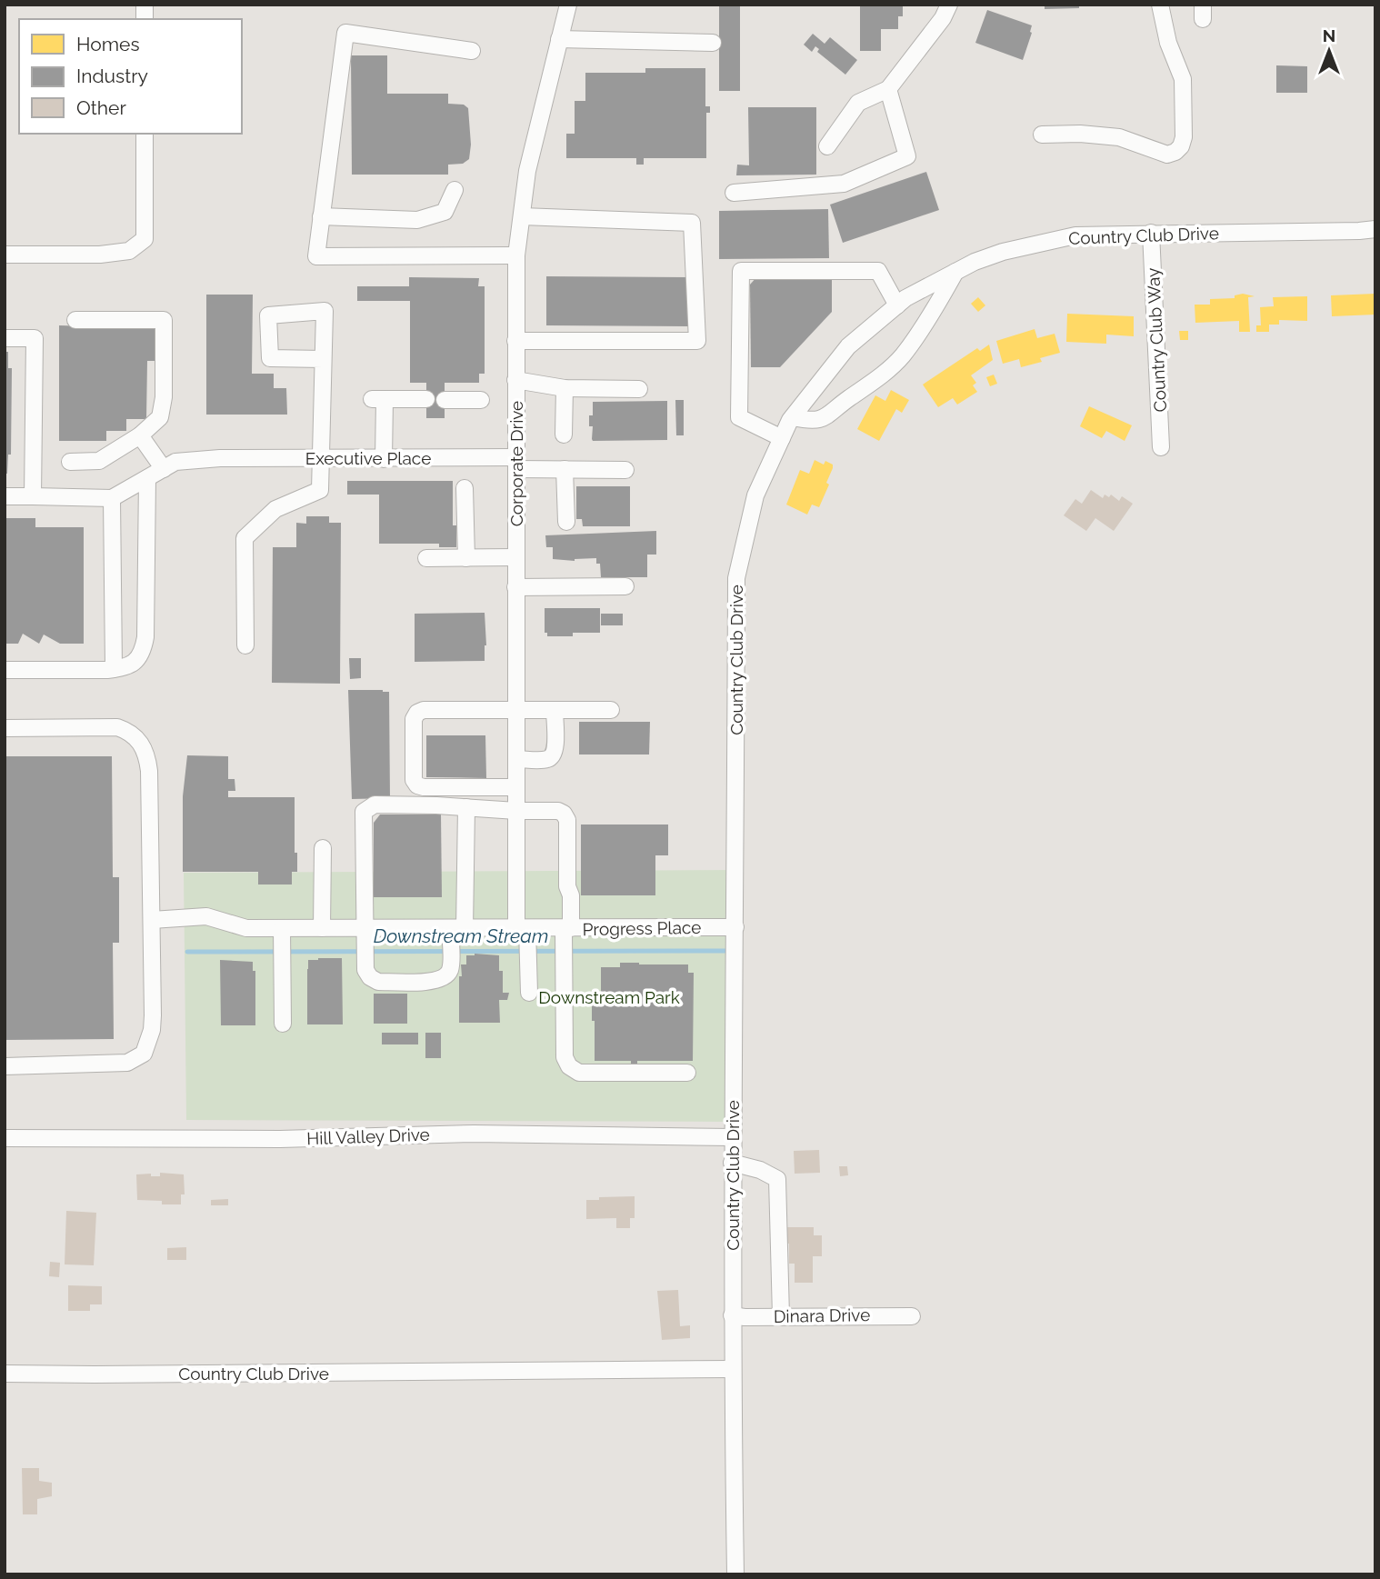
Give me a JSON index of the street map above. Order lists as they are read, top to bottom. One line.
{"streets":{"street":["Country Club Drive","Country Club Way","Executive Place","Corporate Drive","Progress Place","Hill Valley Drive","Dinara Drive"]},"crossings":[["Country Club Drive","Country Club Way"],["Country Club Drive","Progress Place"],["Country Club Drive","Hill Valley Drive"],["Country Club Drive","Dinara Drive"],["Executive Place","Corporate Drive"],["Corporate Drive","Progress Place"]],"water":["Downstream Stream"],"parks":["Downstream Park"],"legend":["Homes","Industry","Other"],"north":"top"}
